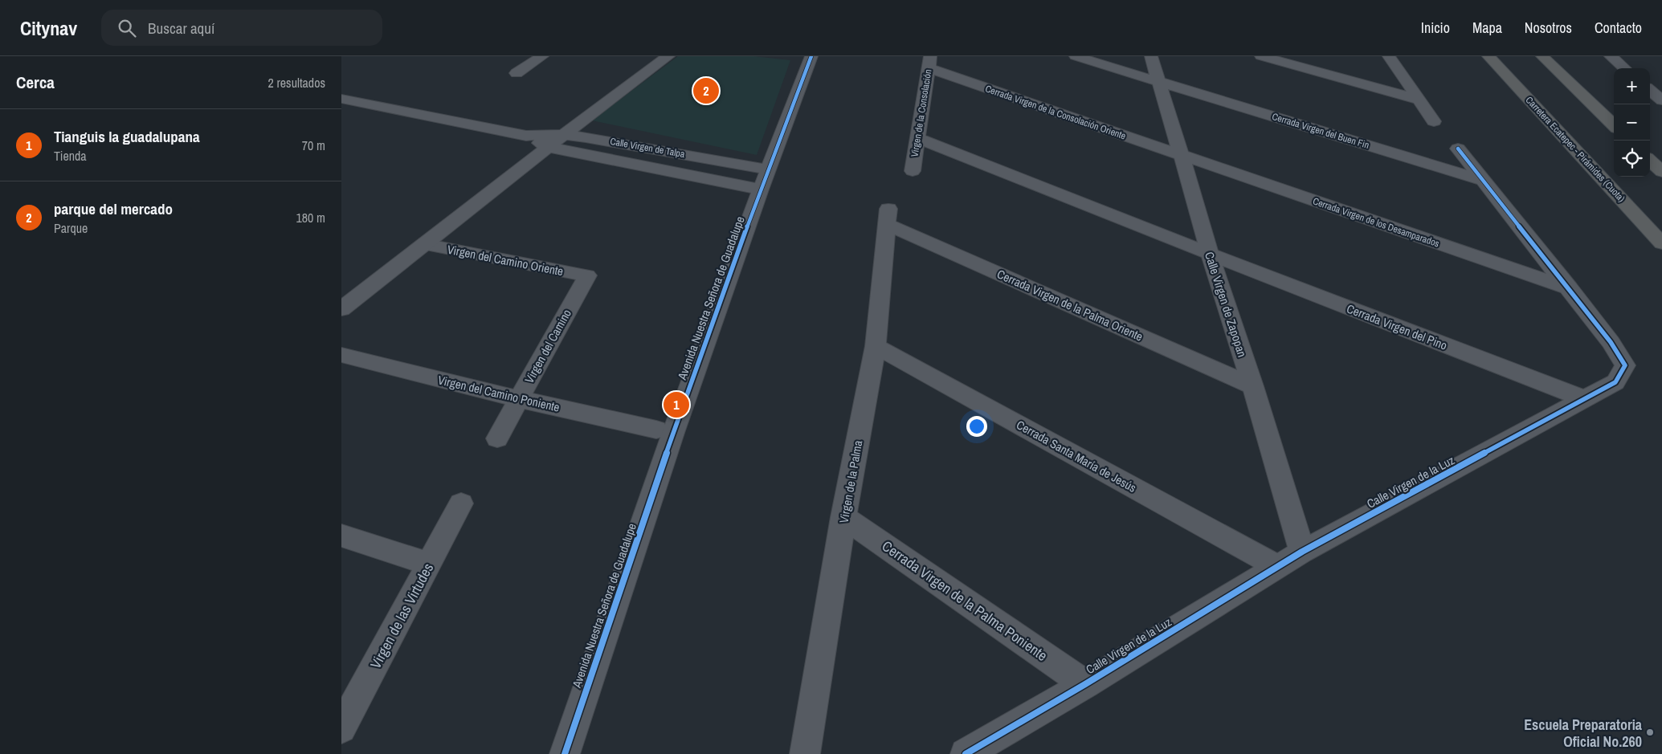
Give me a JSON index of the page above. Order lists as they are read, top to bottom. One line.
{"streets":{"highway":["Carretera Ecatepec - Pirámides (Cuota)"],"street":["Cerrada Virgen de la Consolación Oriente","Virgen de la Consolación","Cerrada Virgen del Buen Fin","Calle Virgen de Talpa","Cerrada Virgen de los Desamparados","Virgen del Camino Oriente","Avenida Nuestra Señora de Guadalupe","Calle Virgen de Zapopan","Cerrada Virgen de la Palma Oriente","Cerrada Virgen del Pino","Virgen del Camino","Virgen del Camino Poniente","Cerrada Santa María de Jesús","Virgen de la Palma","Calle Virgen de la Luz","Cerrada Virgen de la Palma Poniente","Virgen de las Virtudes"]},"crossings":[["Cerrada Virgen de la Consolación Oriente","Virgen de la Consolación"],["Cerrada Virgen de la Consolación Oriente","Cerrada Virgen de los Desamparados"],["Cerrada Virgen de la Consolación Oriente","Calle Virgen de Zapopan"],["Virgen de la Consolación","Cerrada Virgen del Pino"],["Cerrada Virgen del Buen Fin","Calle Virgen de Zapopan"],["Cerrada Virgen del Buen Fin","Calle Virgen de la Luz"],["Calle Virgen de Talpa","Avenida Nuestra Señora de Guadalupe"],["Cerrada Virgen de los Desamparados","Calle Virgen de Zapopan"],["Cerrada Virgen de los Desamparados","Calle Virgen de la Luz"],["Virgen del Camino Oriente","Virgen del Camino"],["Calle Virgen de Zapopan","Cerrada Virgen de la Palma Oriente"],["Calle Virgen de Zapopan","Cerrada Virgen del Pino"],["Calle Virgen de Zapopan","Calle Virgen de la Luz"],["Cerrada Virgen de la Palma Oriente","Virgen de la Palma"],["Cerrada Virgen del Pino","Calle Virgen de la Luz"],["Virgen del Camino","Virgen del Camino Poniente"],["Cerrada Santa María de Jesús","Virgen de la Palma"],["Cerrada Santa María de Jesús","Calle Virgen de la Luz"],["Virgen de la Palma","Cerrada Virgen de la Palma Poniente"],["Calle Virgen de la Luz","Cerrada Virgen de la Palma Poniente"]],"places":["Escuela Preparatoria Oficial No.260"],"page":{"header":"Citynav","search":"Buscar aquí","nav":["Inicio","Mapa","Nosotros","Contacto"],"heading":["Cerca","2 resultados"],"map_buttons":["+","−"],"pins":["2","1"],"list":[{"mark":"1","name":"Tianguis la guadalupana","note":"Tienda","value":"70 m"},{"mark":"2","name":"parque del mercado","note":"Parque","value":"180 m"}]}}
